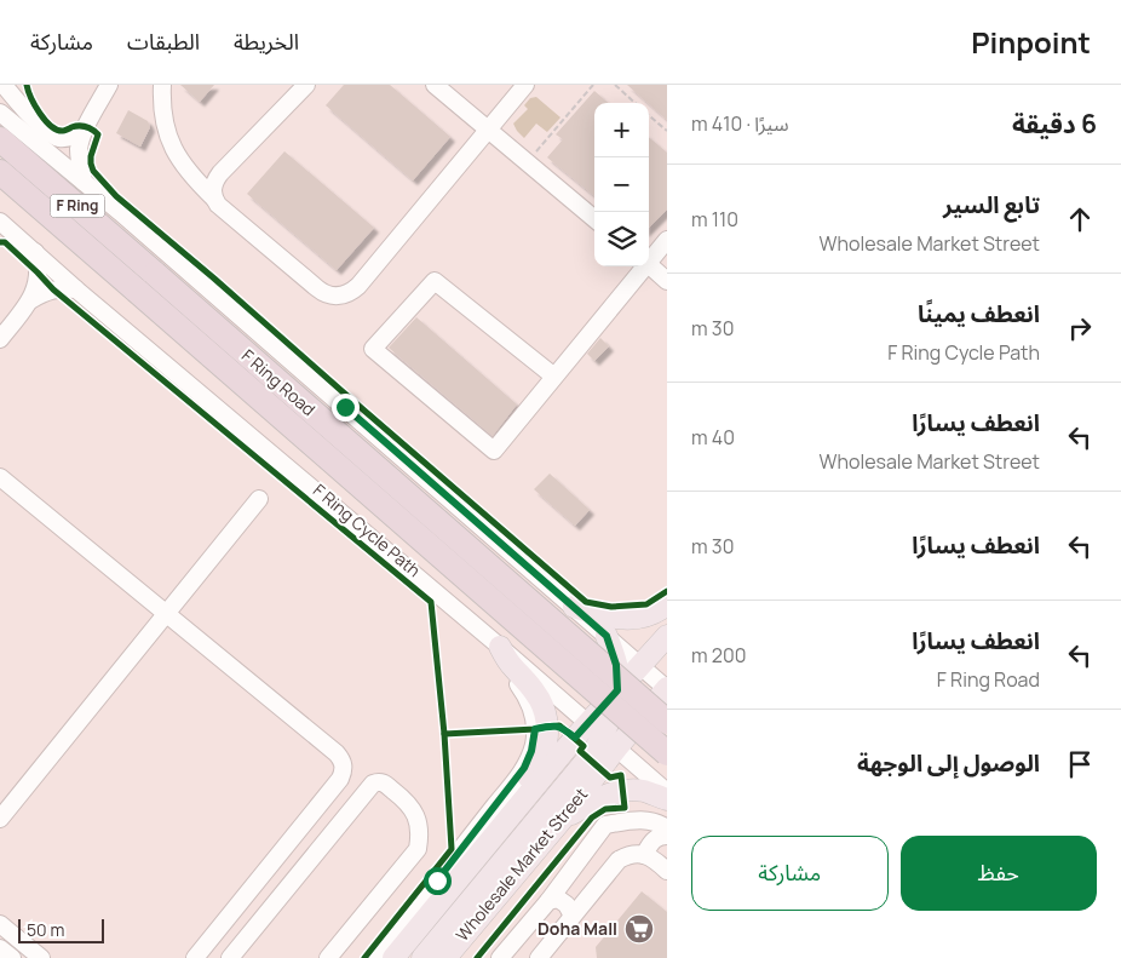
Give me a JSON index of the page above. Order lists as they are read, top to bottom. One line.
{"streets":{"highway":["F Ring","F Ring Road"],"main road":["Wholesale Market Street"],"cycle path":["F Ring Cycle Path"]},"crossings":[["F Ring Road","Wholesale Market Street"]],"places":{"supermarket":["Doha Mall"]},"scale_bar":"50 m","page":{"header":"Pinpoint","nav":["الخريطة","الطبقات","مشاركة"],"heading":["6 دقيقة","سيرًا · 410 m"],"map_buttons":["+","−"],"list":[["تابع السير","Wholesale Market Street","110 m"],["انعطف يمينًا","F Ring Cycle Path","30 m"],["انعطف يسارًا","Wholesale Market Street","40 m"],["انعطف يسارًا","30 m"],["انعطف يسارًا","F Ring Road","200 m"],"الوصول إلى الوجهة"],"buttons":["حفظ","مشاركة"],"scale":"50 m"}}
